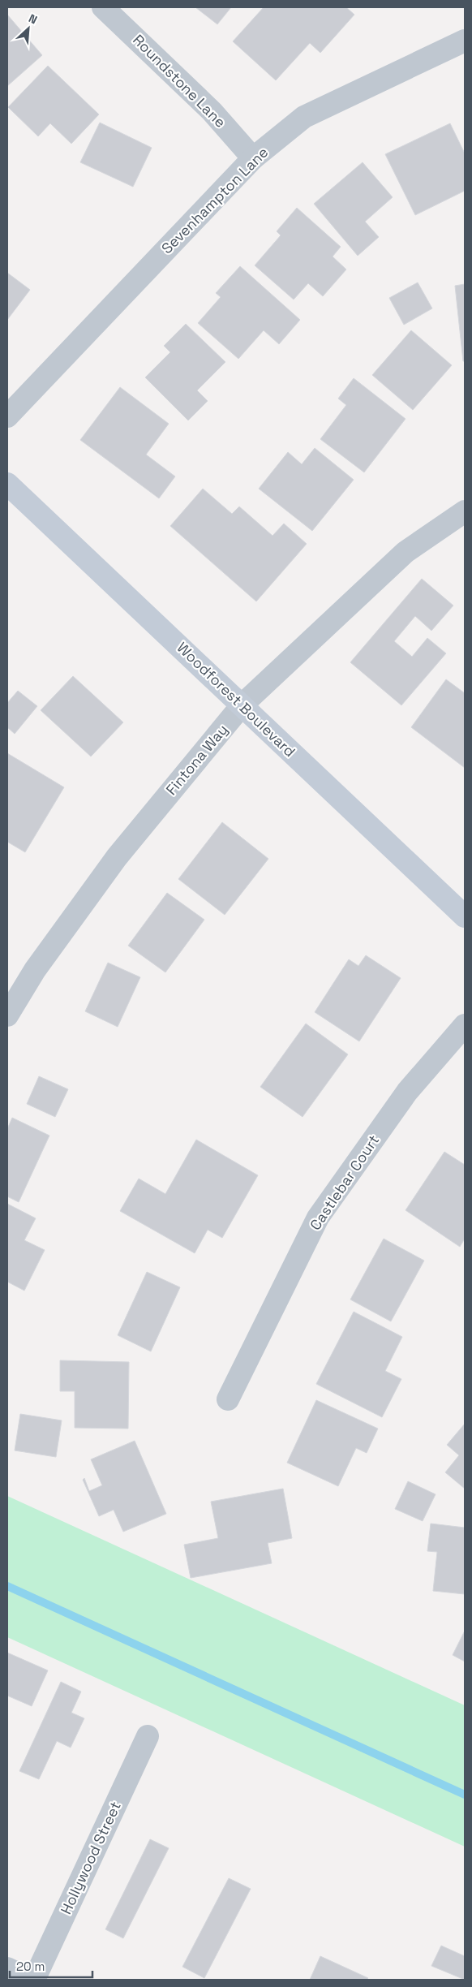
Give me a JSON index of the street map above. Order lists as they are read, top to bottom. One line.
{"streets":{"main road":["Woodforest Boulevard"],"street":["Roundstone Lane","Sevenhampton Lane","Fintona Way","Castlebar Court","Hollywood Street"]},"crossings":[["Roundstone Lane","Sevenhampton Lane"],["Woodforest Boulevard","Fintona Way"]],"scale_bar":"20 m","north":"top right"}
